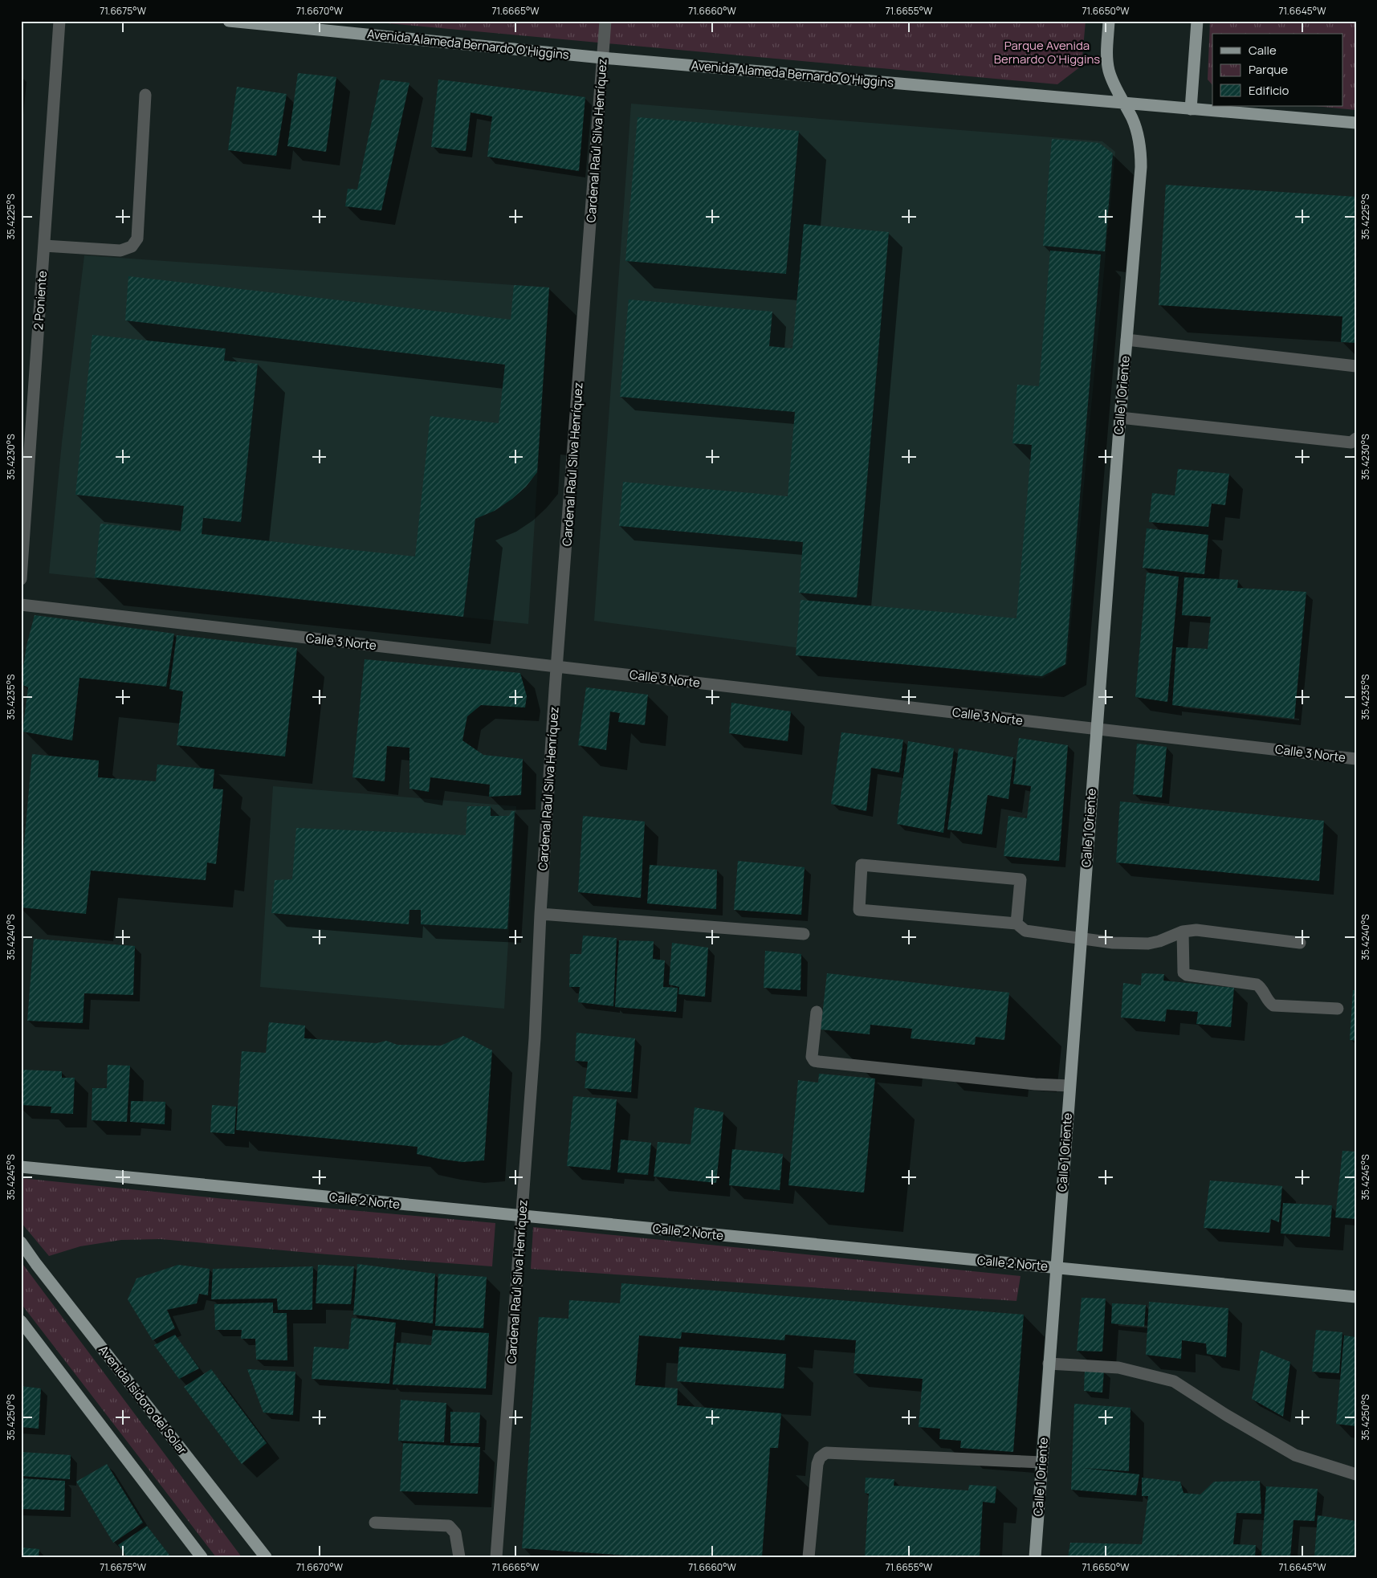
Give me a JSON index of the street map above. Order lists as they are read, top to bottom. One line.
{"streets":{"main road":["Avenida Alameda Bernardo O'Higgins","Calle 1 Oriente","Calle 2 Norte","Avenida Isidoro del Solar"],"street":["Cardenal Raúl Silva Henríquez","2 Poniente","Calle 3 Norte"]},"crossings":[["Avenida Alameda Bernardo O'Higgins","Cardenal Raúl Silva Henríquez"],["Avenida Alameda Bernardo O'Higgins","Calle 1 Oriente"],["Cardenal Raúl Silva Henríquez","Calle 3 Norte"],["Cardenal Raúl Silva Henríquez","Calle 2 Norte"],["Calle 1 Oriente","Calle 3 Norte"],["Calle 1 Oriente","Calle 2 Norte"]],"parks":["Parque Avenida Bernardo O'Higgins"],"legend":["Calle","Parque","Edificio"],"coordinates":["71.6675°W","71.6670°W","71.6665°W","71.6660°W","71.6655°W","71.6650°W","71.6645°W","35.4225°S","35.4230°S","35.4235°S","35.4240°S","35.4245°S","35.4250°S"]}
